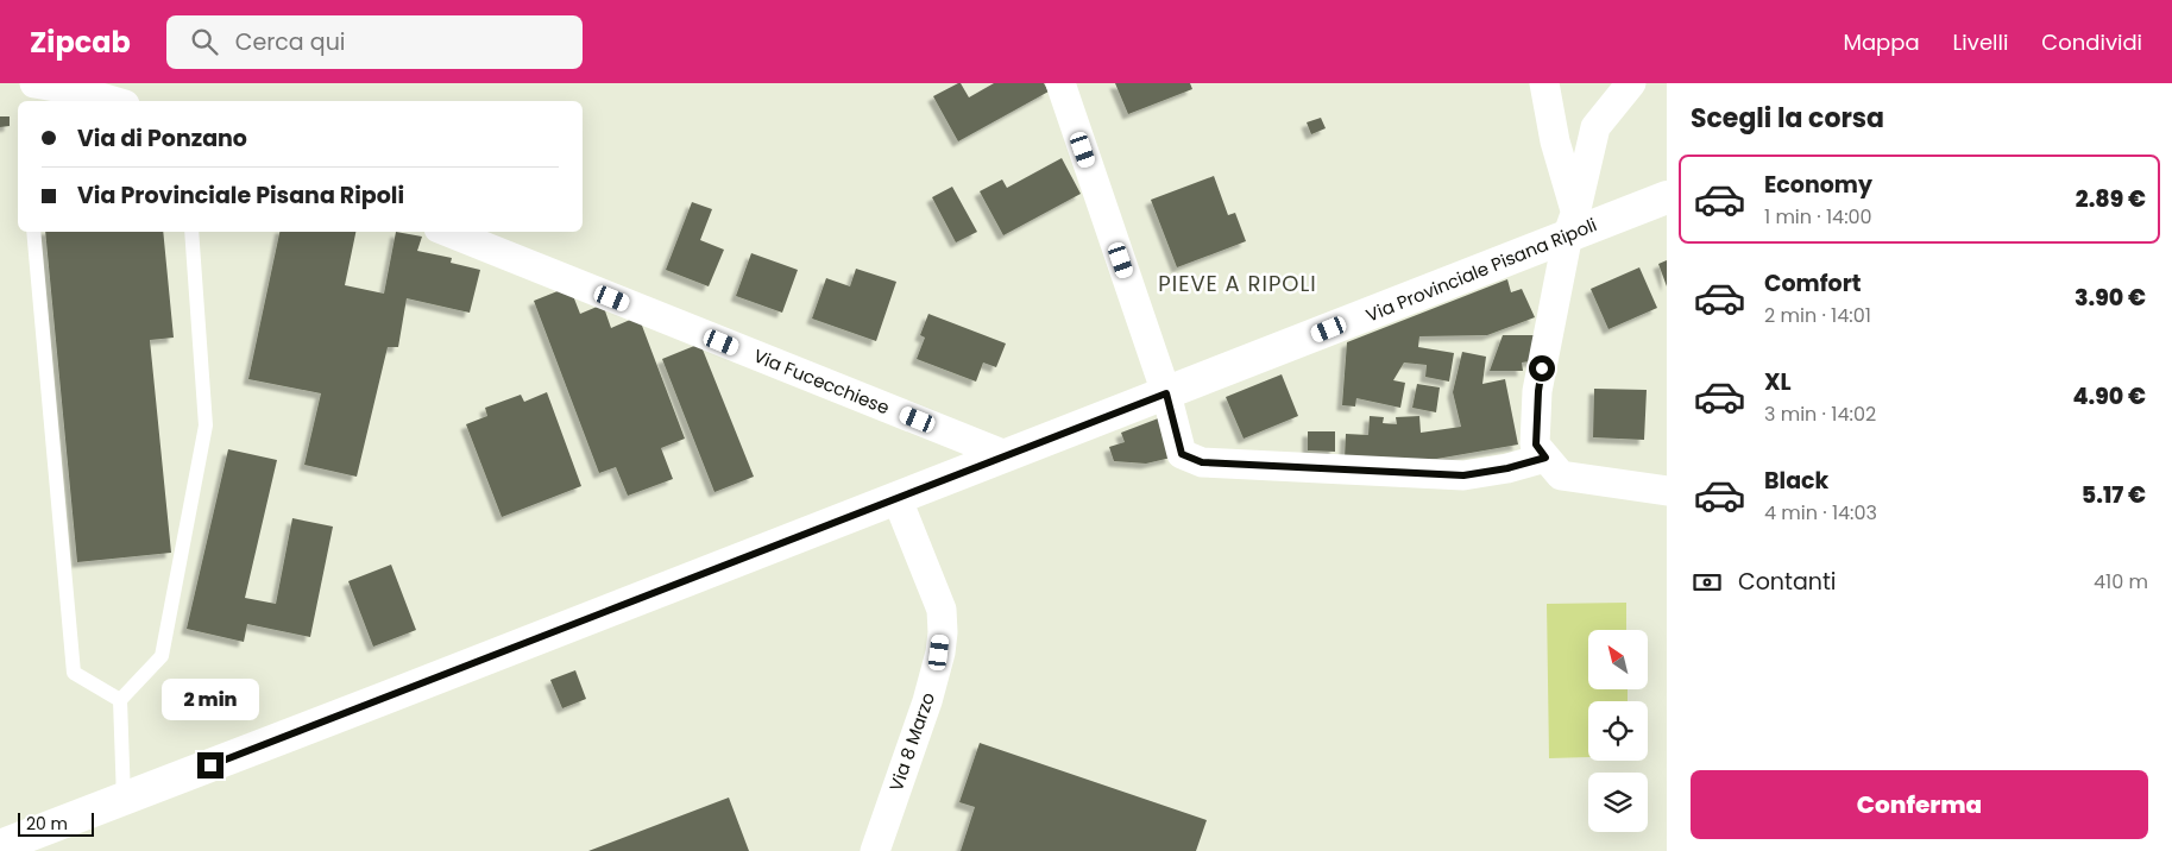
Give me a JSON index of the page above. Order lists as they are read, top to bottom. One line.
{"streets":{"main road":["Via Provinciale Pisana Ripoli"],"street":["Via Fucecchiese","Via 8 Marzo"]},"crossings":[["Via Provinciale Pisana Ripoli","Via Fucecchiese"],["Via Provinciale Pisana Ripoli","Via 8 Marzo"]],"districts":["PIEVE A RIPOLI"],"scale_bar":"20 m","north":"top left","page":{"header":"Zipcab","search":"Cerca qui","nav":["Mappa","Livelli","Condividi"],"heading":"Scegli la corsa","banner":["Via di Ponzano","Via Provinciale Pisana Ripoli"],"list":[{"name":"Economy","note":"1 min · 14:00","value":"2.89 €"},{"name":"Comfort","note":"2 min · 14:01","value":"3.90 €"},{"name":"XL","note":"3 min · 14:02","value":"4.90 €"},{"name":"Black","note":"4 min · 14:03","value":"5.17 €"}],"pay":["Contanti","410 m"],"bubble":"2 min","buttons":"Conferma","scale":"20 m"}}
